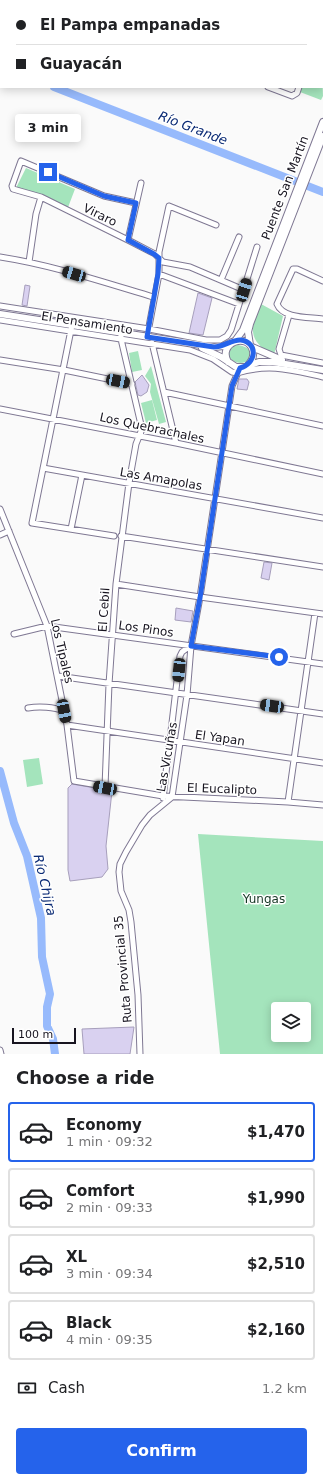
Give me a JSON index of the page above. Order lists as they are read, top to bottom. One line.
{"streets":{"main road":["Puente San Martín"],"street":["Viraro","El Pensamiento","Los Quebrachales","Las Amapolas","El Cebil","Los Pinos","Los Tipales","El Yapan","Las Vicuñas","El Eucalipto","Ruta Provincial 35"]},"crossings":[["El Pensamiento","El Cebil"],["El Pensamiento","Las Vicuñas"],["Los Quebrachales","El Cebil"],["Los Quebrachales","Las Vicuñas"],["Las Amapolas","El Cebil"],["Las Amapolas","Las Vicuñas"],["El Cebil","Los Pinos"],["El Cebil","El Yapan"],["El Cebil","El Eucalipto"],["Los Pinos","Los Tipales"],["Los Pinos","Las Vicuñas"],["Los Tipales","El Yapan"],["Los Tipales","El Eucalipto"],["El Yapan","Las Vicuñas"],["Las Vicuñas","El Eucalipto"],["Las Vicuñas","Ruta Provincial 35"]],"water":["Río Grande","Río Chijra"],"parks":["Yungas"],"scale_bar":"100 m","page":{"banner":["El Pampa empanadas","Guayacán"],"bubble":"3 min","scale":"100 m","heading":"Choose a ride","list":[{"name":"Economy","note":"1 min · 09:32","value":"$1,470"},{"name":"Comfort","note":"2 min · 09:33","value":"$1,990"},{"name":"XL","note":"3 min · 09:34","value":"$2,510"},{"name":"Black","note":"4 min · 09:35","value":"$2,160"}],"pay":["Cash","1.2 km"],"buttons":"Confirm"}}
